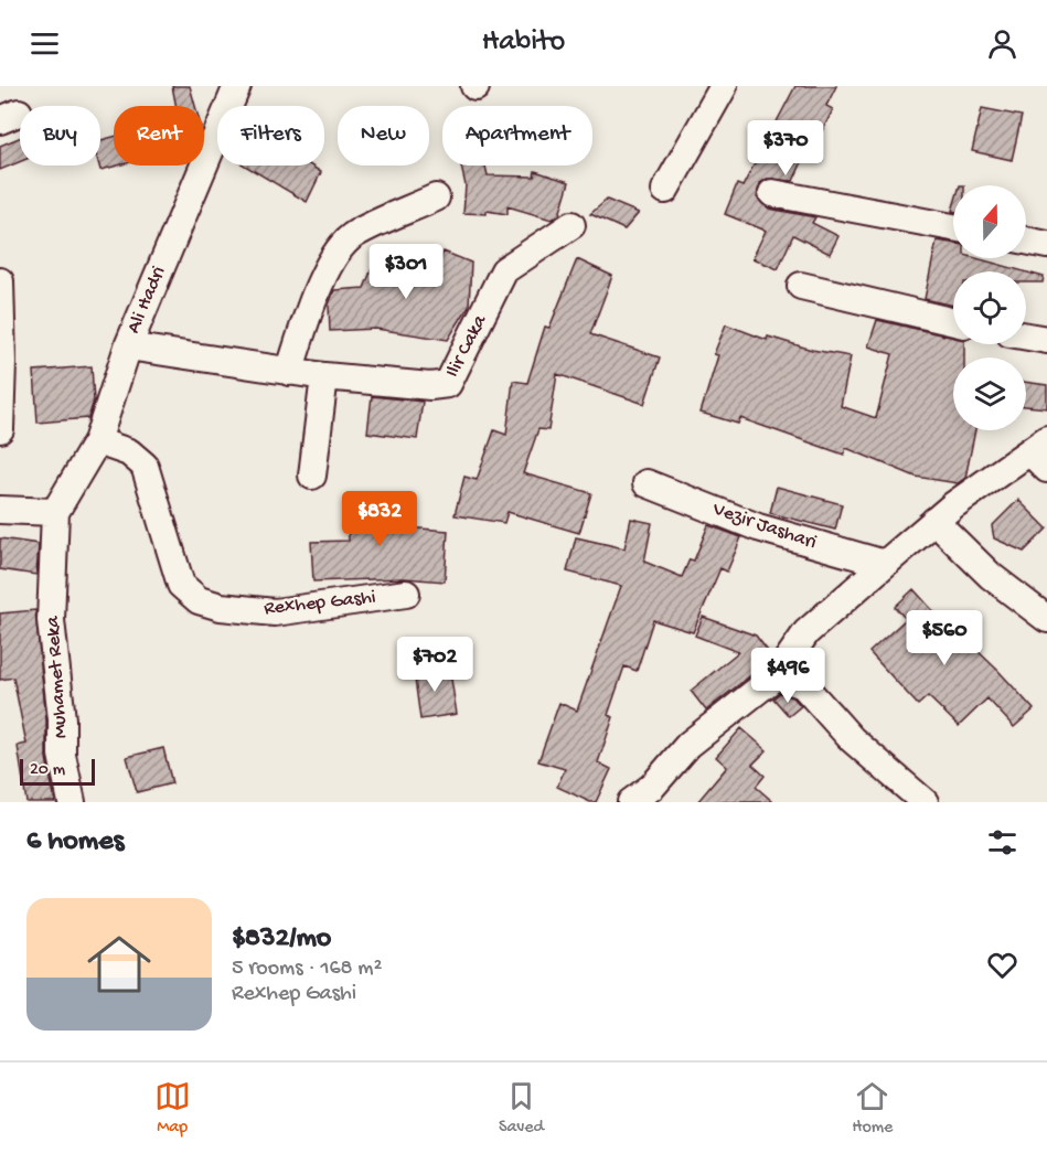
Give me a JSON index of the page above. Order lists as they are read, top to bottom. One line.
{"streets":{"street":["Ali Hadri","Ilir Caka","Vezir Jashari","Rexhep Gashi","Muhamet Reka"]},"crossings":[["Ali Hadri","Ilir Caka"],["Ali Hadri","Rexhep Gashi"],["Ali Hadri","Muhamet Reka"]],"scale_bar":"20 m","north":"top","page":{"header":"Habito","chip":["Buy","Rent","Filters","New","Apartment"],"price":["$370","$301","$832","$560","$702","$496"],"scale":"20 m","heading":"6 homes","list":[{"name":"$832/mo","note":"5 rooms · 168 m² · Rexhep Gashi"}],"tabs":["Map","Saved","Home"]}}
